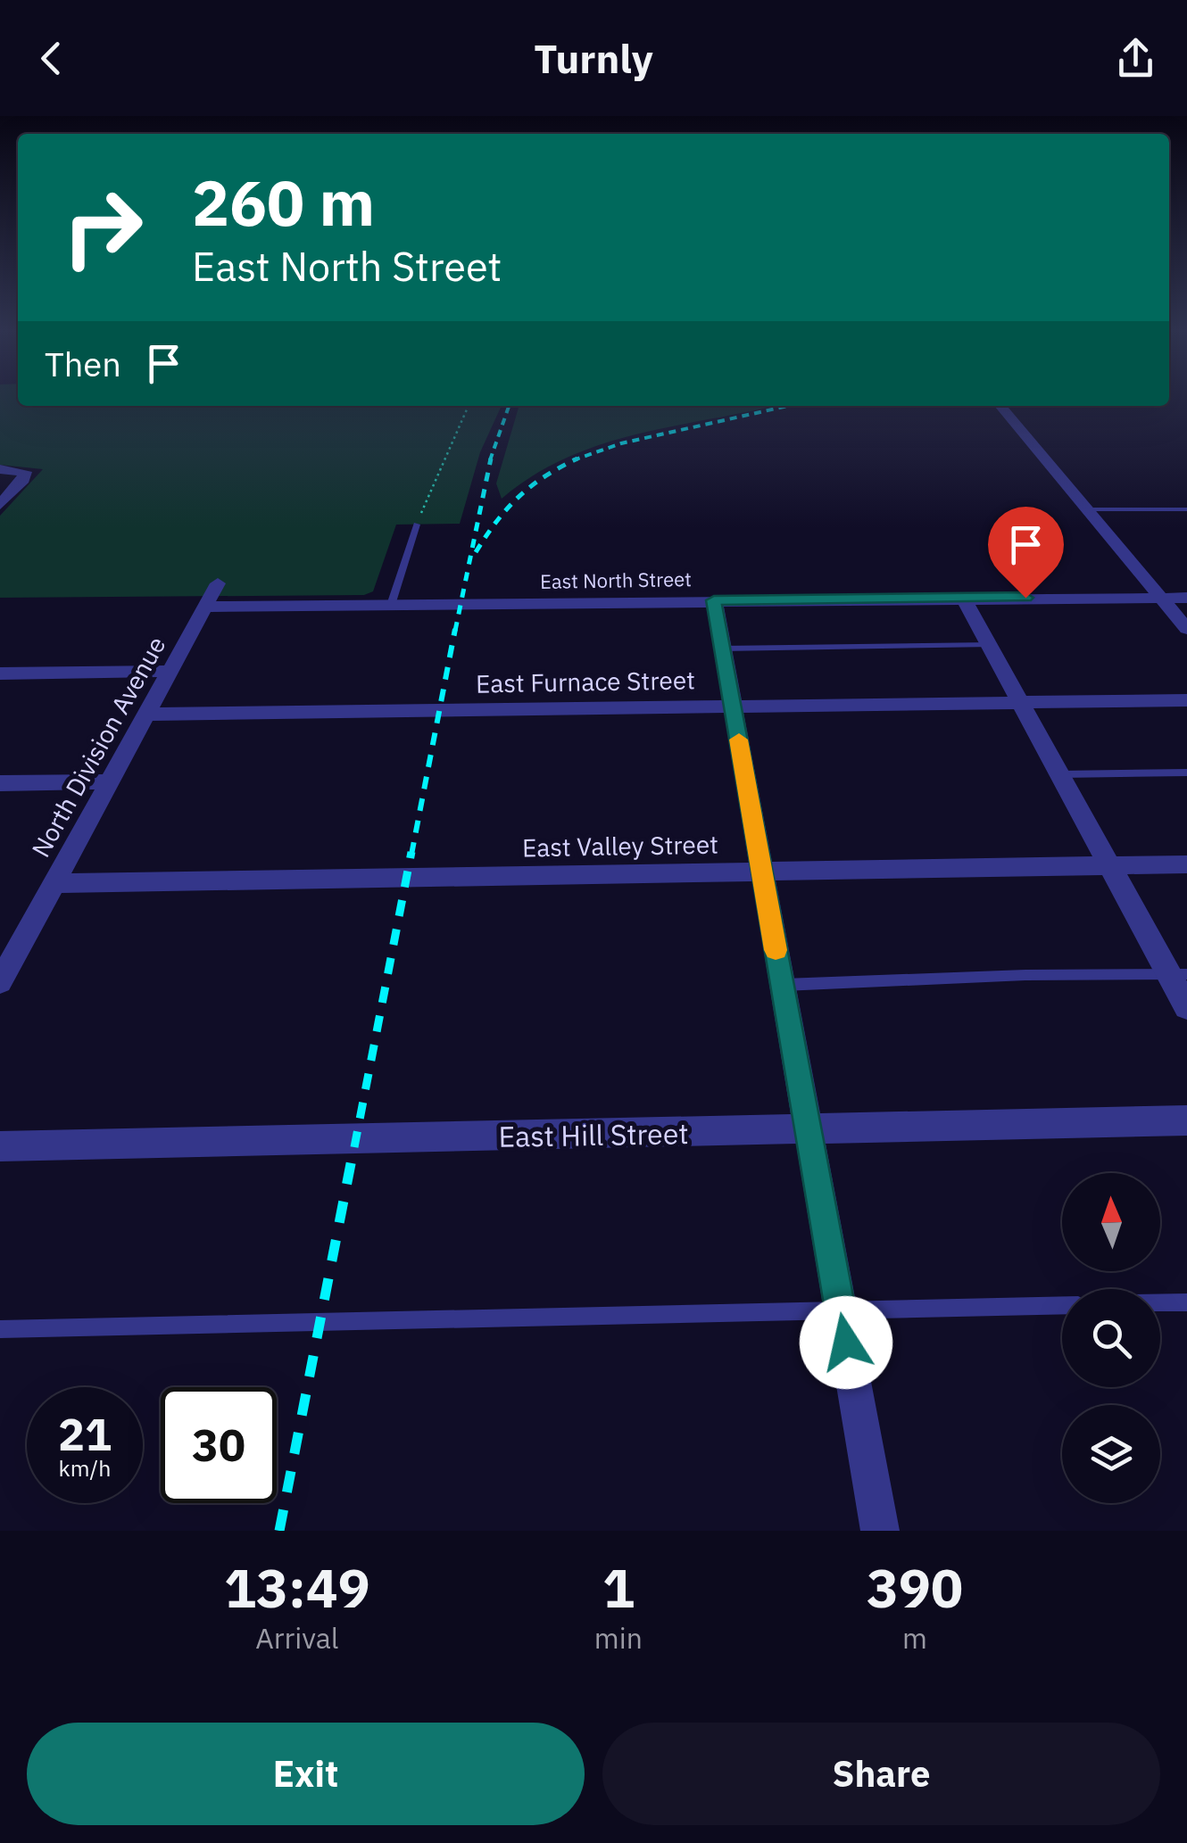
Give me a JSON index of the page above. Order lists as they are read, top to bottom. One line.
{"streets":{"street":["East North Street","East Furnace Street","North Division Avenue","East Valley Street","East Hill Street"]},"crossings":[["East North Street","North Division Avenue"],["East Furnace Street","North Division Avenue"],["North Division Avenue","East Valley Street"]],"north":"top","page":{"header":"Turnly","turn":["260 m","East North Street"],"then":"Then","speed":"21 km/h","limit":"30","eta":["13:49","Arrival","1","min","390","m"],"buttons":["Exit","Share"]}}
